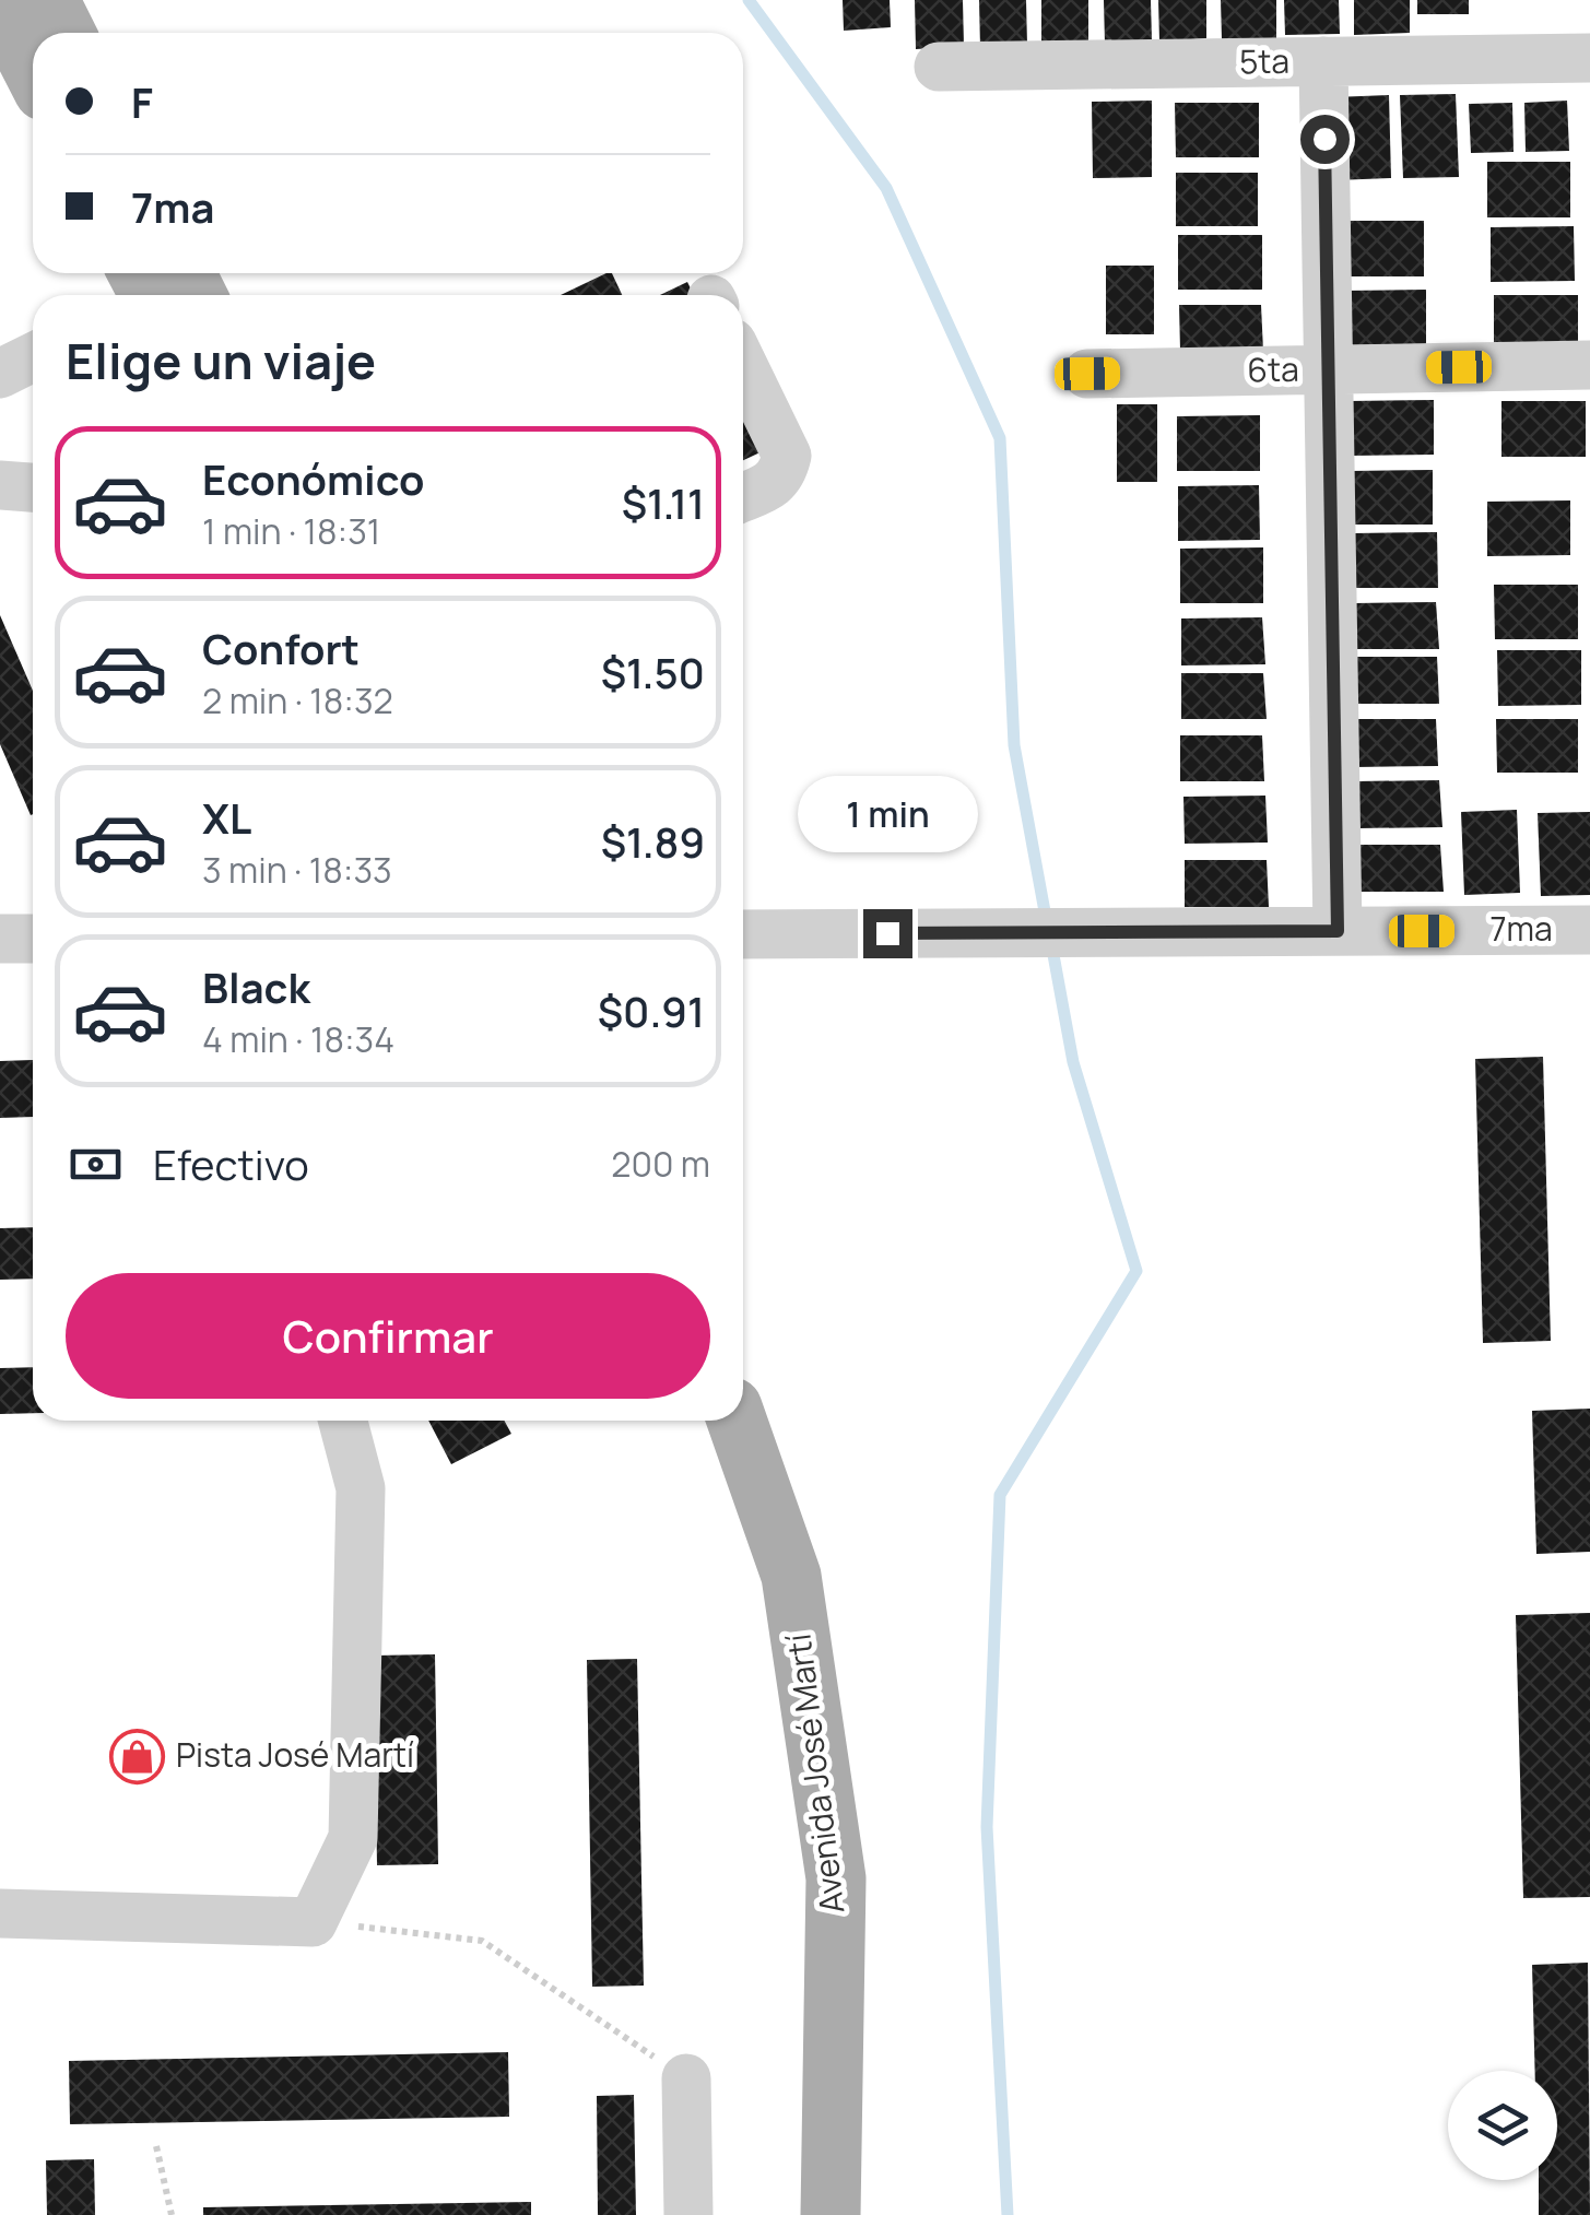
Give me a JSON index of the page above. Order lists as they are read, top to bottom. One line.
{"streets":{"main road":["Avenida José Martí"],"street":["5ta","6ta","7ma"]},"places":{"shop":["Pista José Martí"]},"page":{"banner":["F","7ma"],"heading":"Elige un viaje","list":[{"name":"Económico","note":"1 min · 18:31","value":"$1.11"},{"name":"Confort","note":"2 min · 18:32","value":"$1.50"},{"name":"XL","note":"3 min · 18:33","value":"$1.89"},{"name":"Black","note":"4 min · 18:34","value":"$0.91"}],"bubble":"1 min","pay":["Efectivo","200 m"],"buttons":"Confirmar"}}
